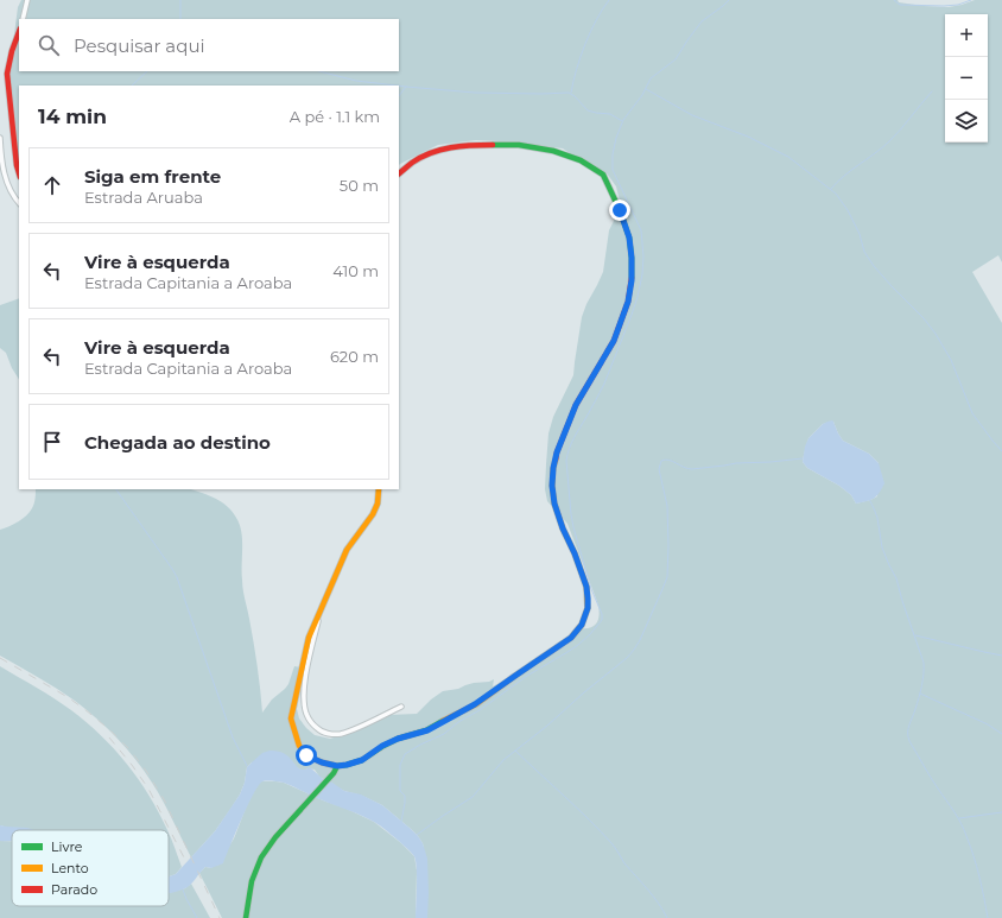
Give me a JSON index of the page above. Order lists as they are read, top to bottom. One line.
{"legend":["Livre","Lento","Parado"],"page":{"map_buttons":["+","−"],"search":"Pesquisar aqui","heading":["14 min","A pé · 1.1 km"],"list":[["Siga em frente","Estrada Aruaba","50 m"],["Vire à esquerda","Estrada Capitania a Aroaba","410 m"],["Vire à esquerda","Estrada Capitania a Aroaba","620 m"],"Chegada ao destino"]}}
